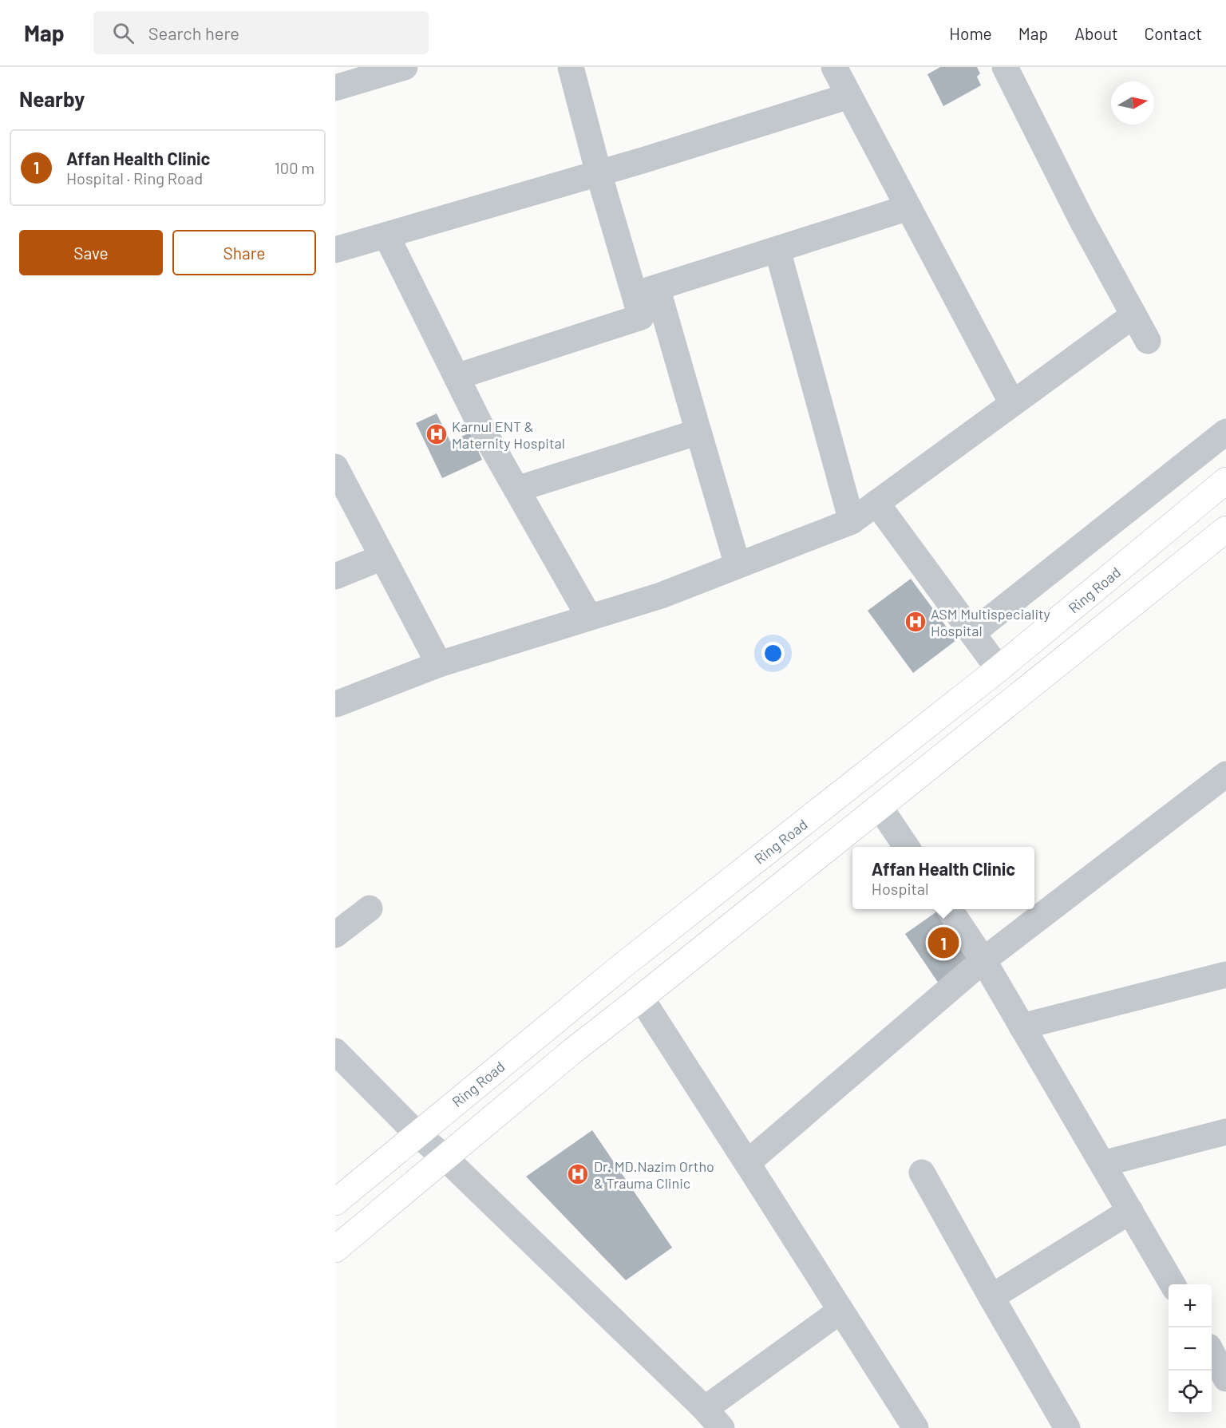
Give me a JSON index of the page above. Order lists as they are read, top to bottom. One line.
{"streets":{"highway":["Ring Road"]},"places":{"hospital":["Karnul ENT & Maternity Hospital","ASM Multispeciality Hospital","Dr. MD.Nazim Ortho & Trauma Clinic"]},"north":"right","page":{"header":"Map","search":"Search here","nav":["Home","Map","About","Contact"],"heading":"Nearby","list":[{"mark":"1","name":"Affan Health Clinic","note":"Hospital · Ring Road","value":"100 m"}],"buttons":["Save","Share"],"popup":["Affan Health Clinic","Hospital"],"pins":"1","map_buttons":["+","−"]}}
